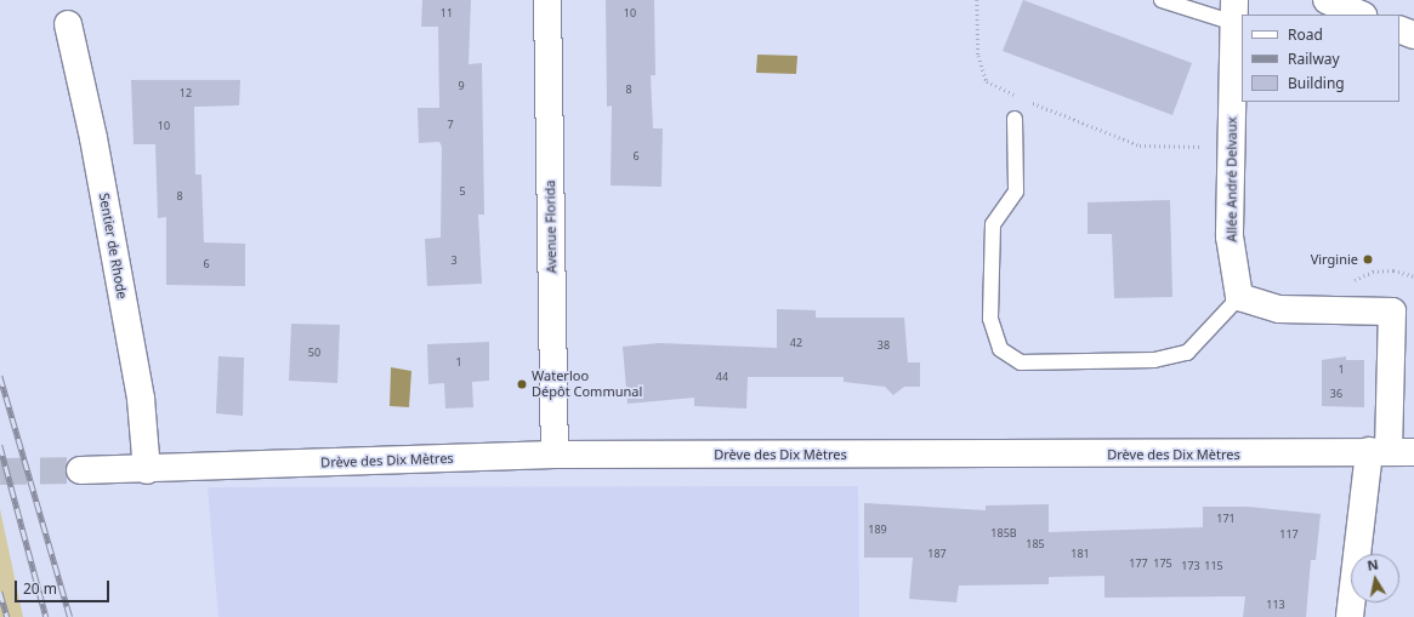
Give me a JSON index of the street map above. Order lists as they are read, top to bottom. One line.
{"streets":{"street":["Allée André Delvaux","Avenue Florida","Sentier de Rhode","Drève des Dix Mètres"]},"crossings":[["Avenue Florida","Drève des Dix Mètres"],["Sentier de Rhode","Drève des Dix Mètres"]],"places":["Virginie","Waterloo Dépôt Communal"],"house_numbers":["11","10","9","8","12","7","10","6","5","8","3","6","42","38","50","1","1","44","36","171","189","185B","117","185","187","181","177","175","173","115","113"],"legend":["Road","Railway","Building"],"scale_bar":"20 m","north":"top"}
